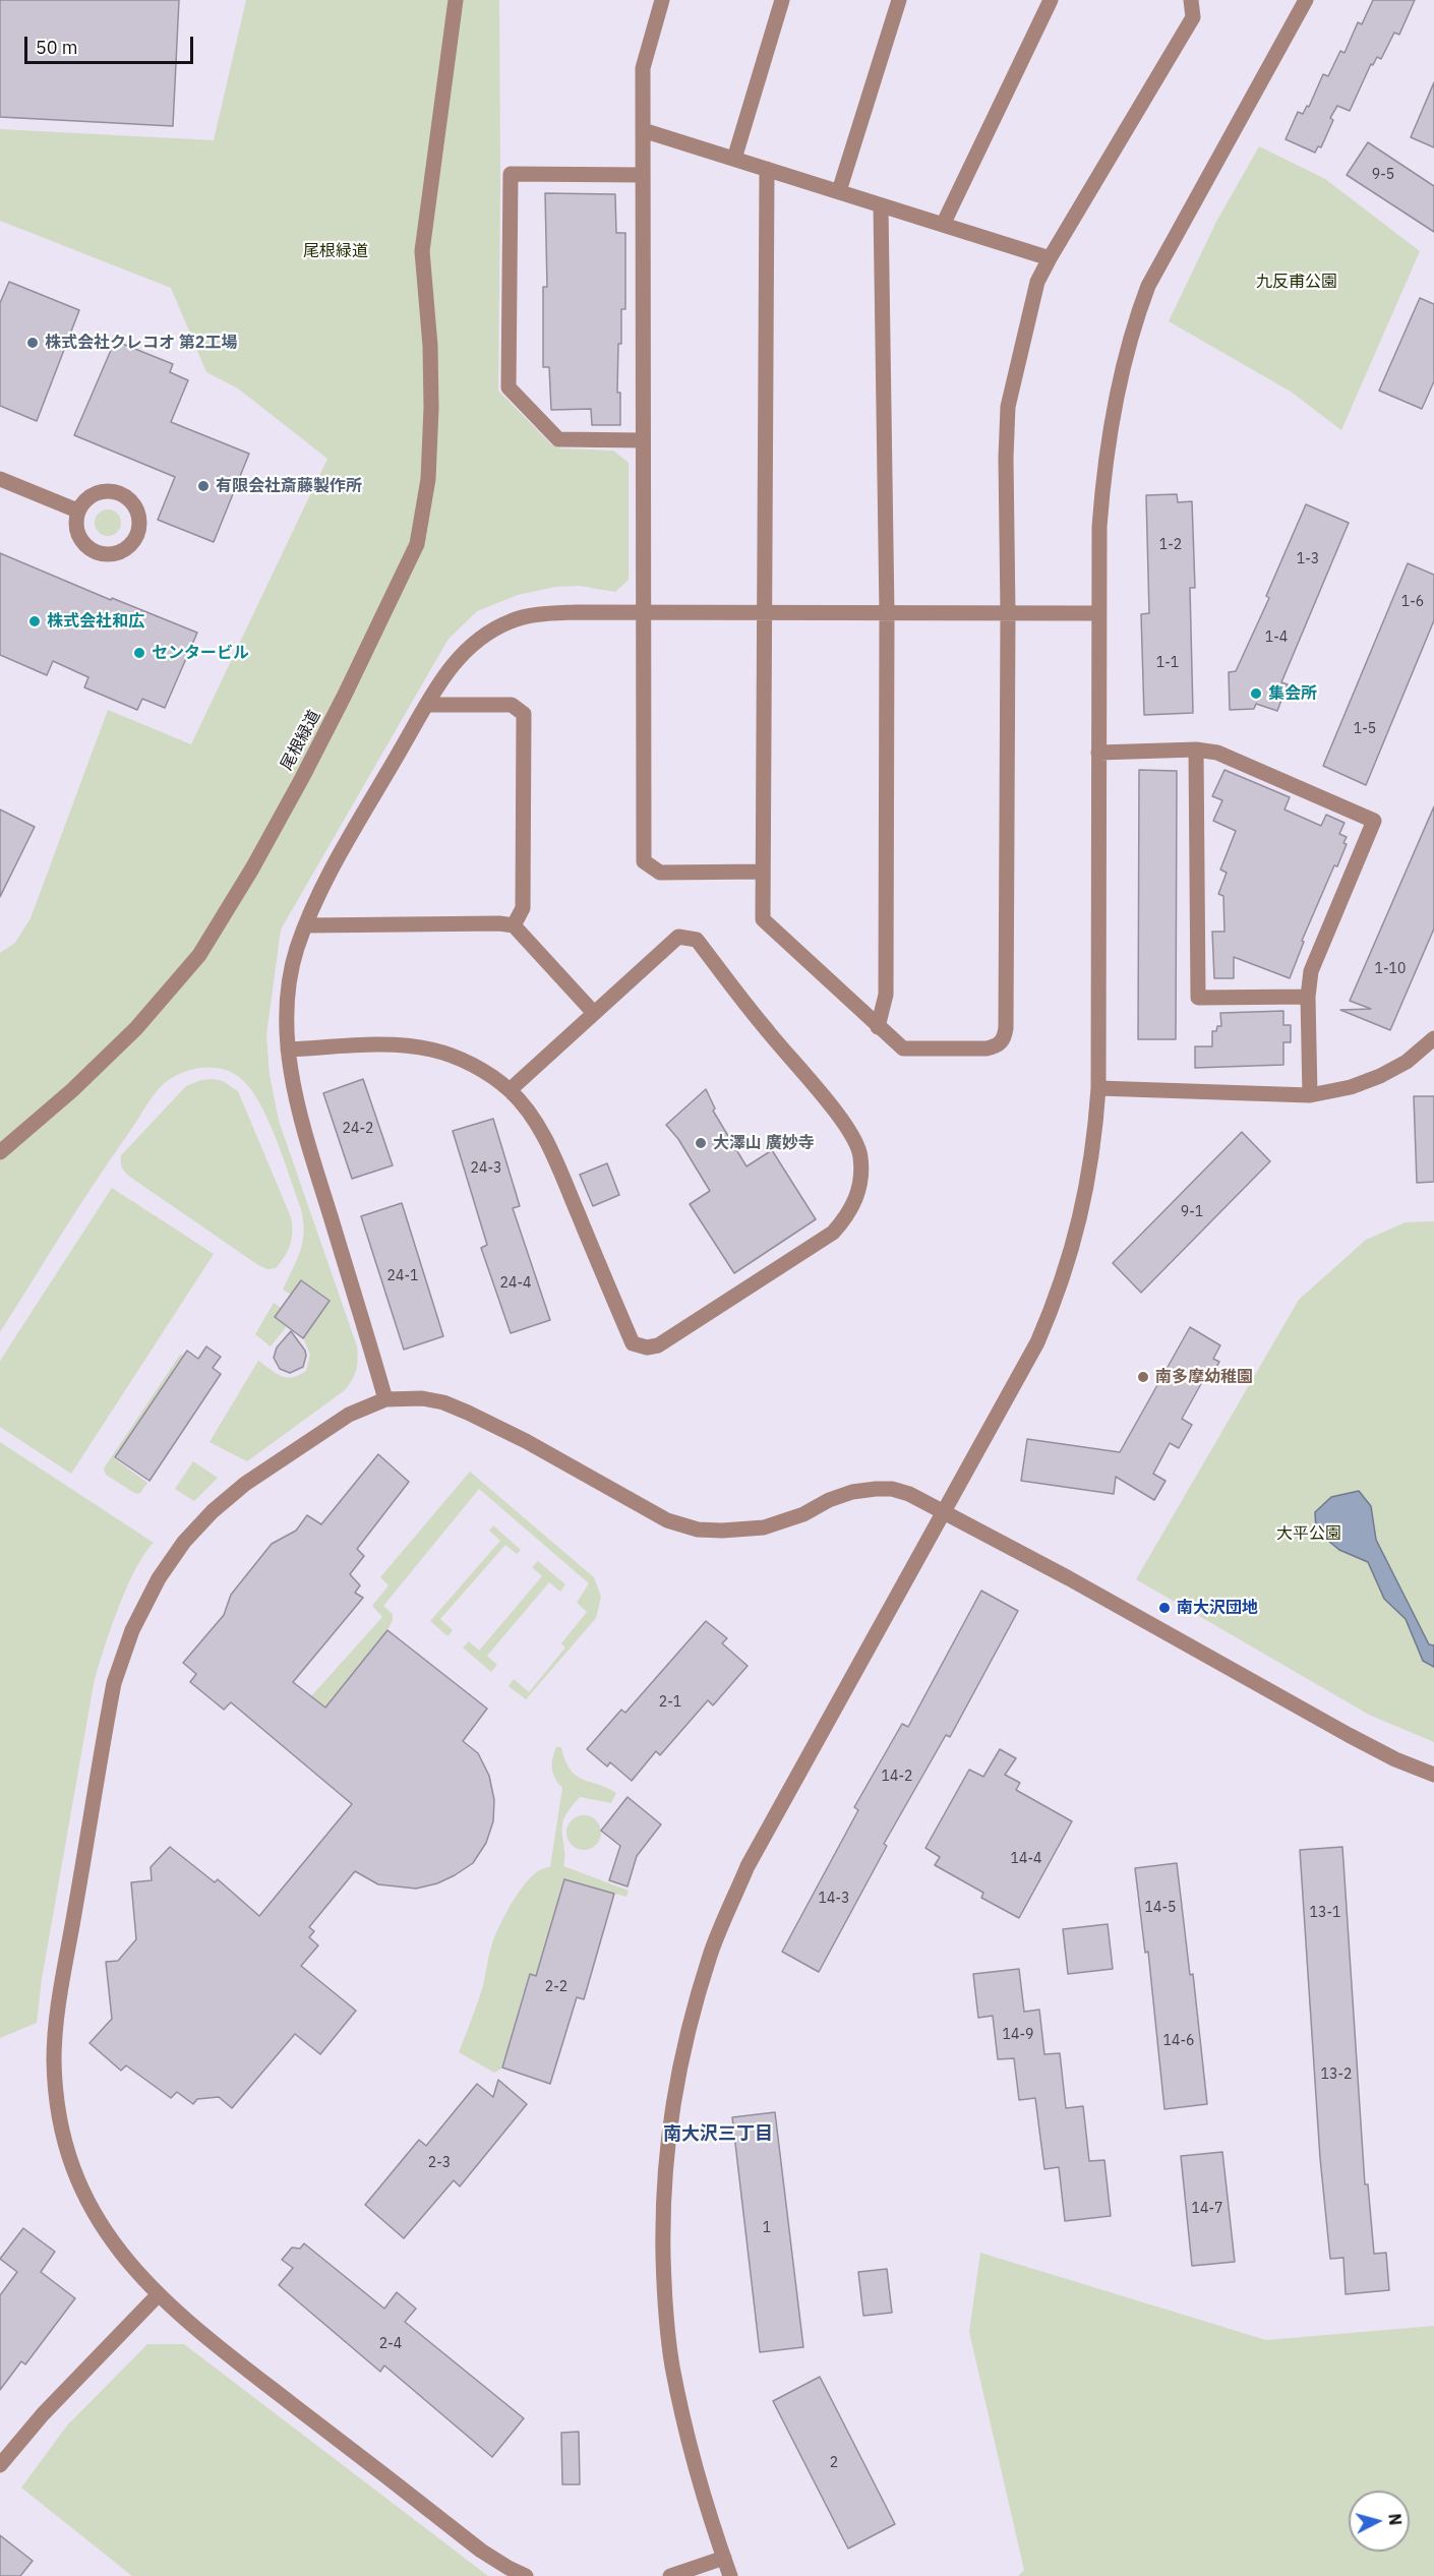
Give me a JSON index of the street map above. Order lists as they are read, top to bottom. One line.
{"streets":{"street":["尾根緑道"]},"districts":["南大沢三丁目"],"parks":["尾根緑道","九反甫公園","大平公園"],"places":["株式会社クレコオ 第2工場","有限会社斎藤製作所","株式会社和広","センタービル","集会所","大澤山 廣妙寺","南多摩幼稚園","南大沢団地"],"house_numbers":["9-5","1-2","1-3","1-6","1-4","1-1","1-5","1-10","24-2","24-3","9-1","24-1","24-4","2-1","14-2","14-4","14-3","14-5","13-1","2-2","14-9","14-6","13-2","2-3","14-7","1","2-4","2"],"scale_bar":"50 m","north":"right"}
